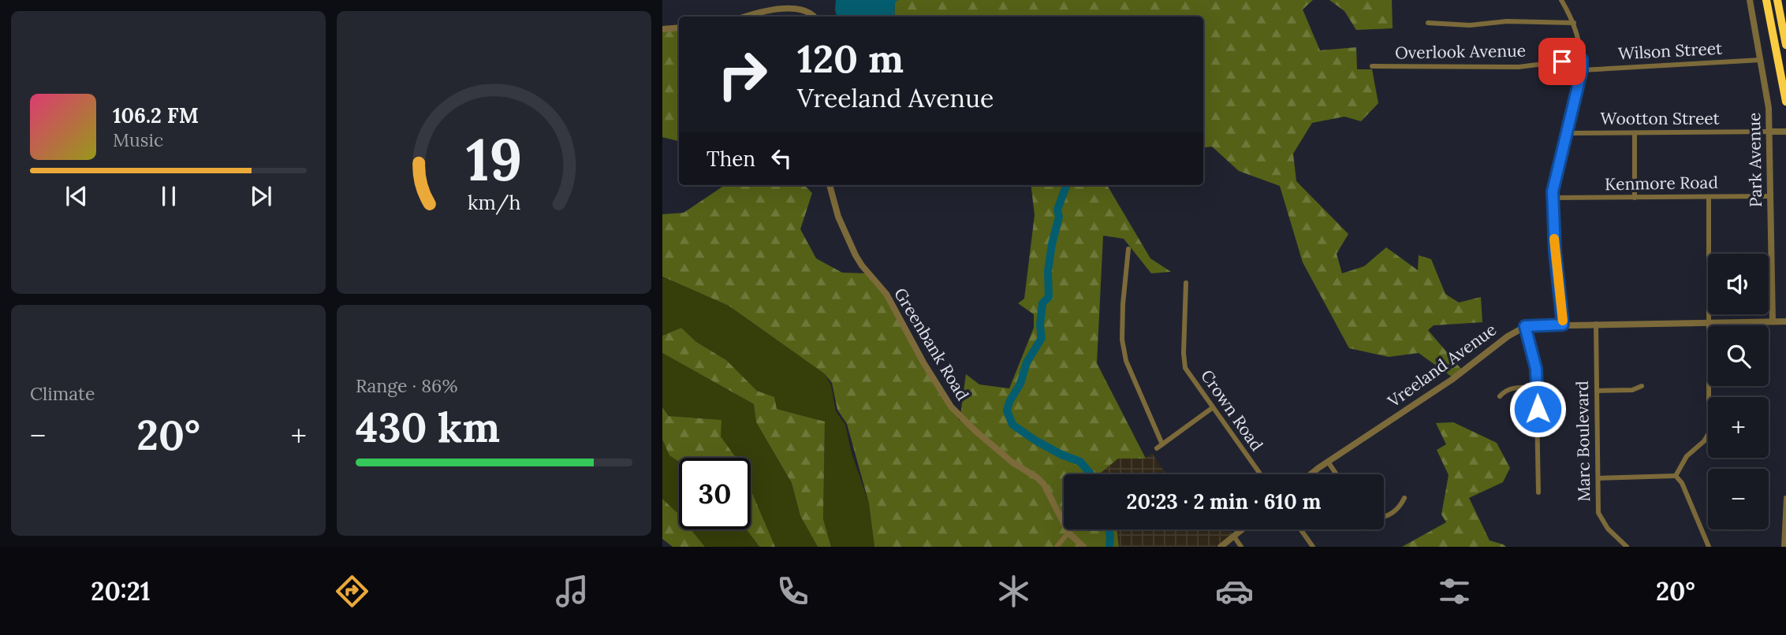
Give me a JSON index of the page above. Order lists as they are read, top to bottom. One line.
{"streets":{"street":["Wilson Street","Overlook Avenue","Wootton Street","Park Avenue","Kenmore Road","Greenbank Road","Vreeland Avenue","Crown Road","Marc Boulevard"]},"crossings":[["Wilson Street","Park Avenue"],["Wootton Street","Park Avenue"],["Park Avenue","Kenmore Road"]],"page":{"turn":["120 m","Vreeland Avenue"],"song":["106.2 FM","Music"],"then":"Then","map_buttons":["+","−"],"tile":["Climate",["Range · 86%","430 km"]],"heat":["−","20°","+"],"limit":"30","trip":"20:23 · 2 min · 610 m","tabs":["20:21","20°"],"gauge":["19","km/h"]}}
